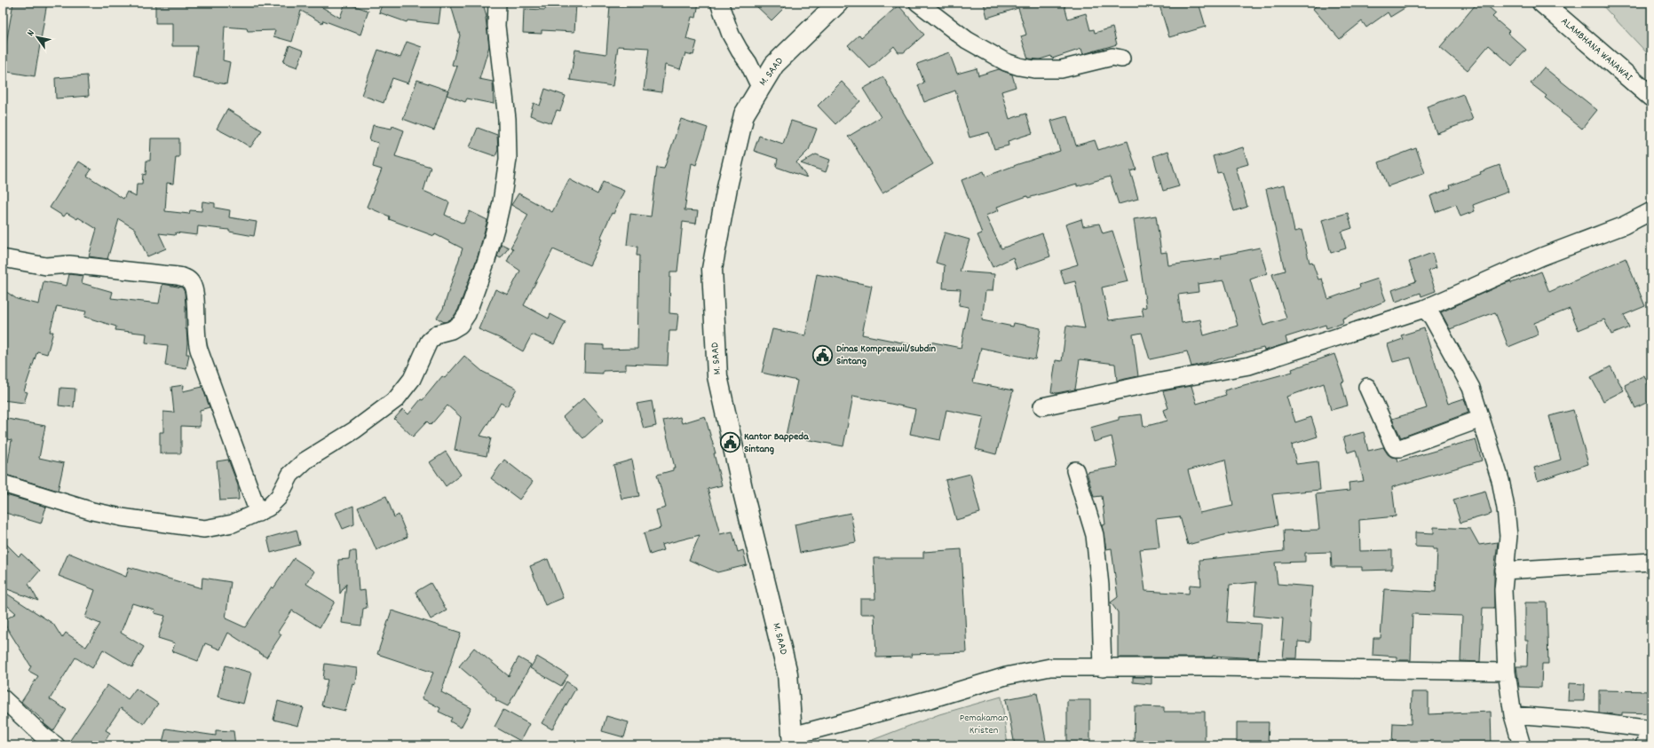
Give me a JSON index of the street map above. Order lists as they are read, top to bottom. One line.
{"streets":{"street":["ALAMBHANA WANAWAI","M. SAAD"]},"parks":["Pemakaman Kristen"],"places":{"public building":["Dinas Kompreswil/Subdin Sintang","Kantor Bappeda Sintang"]},"north":"top left"}
